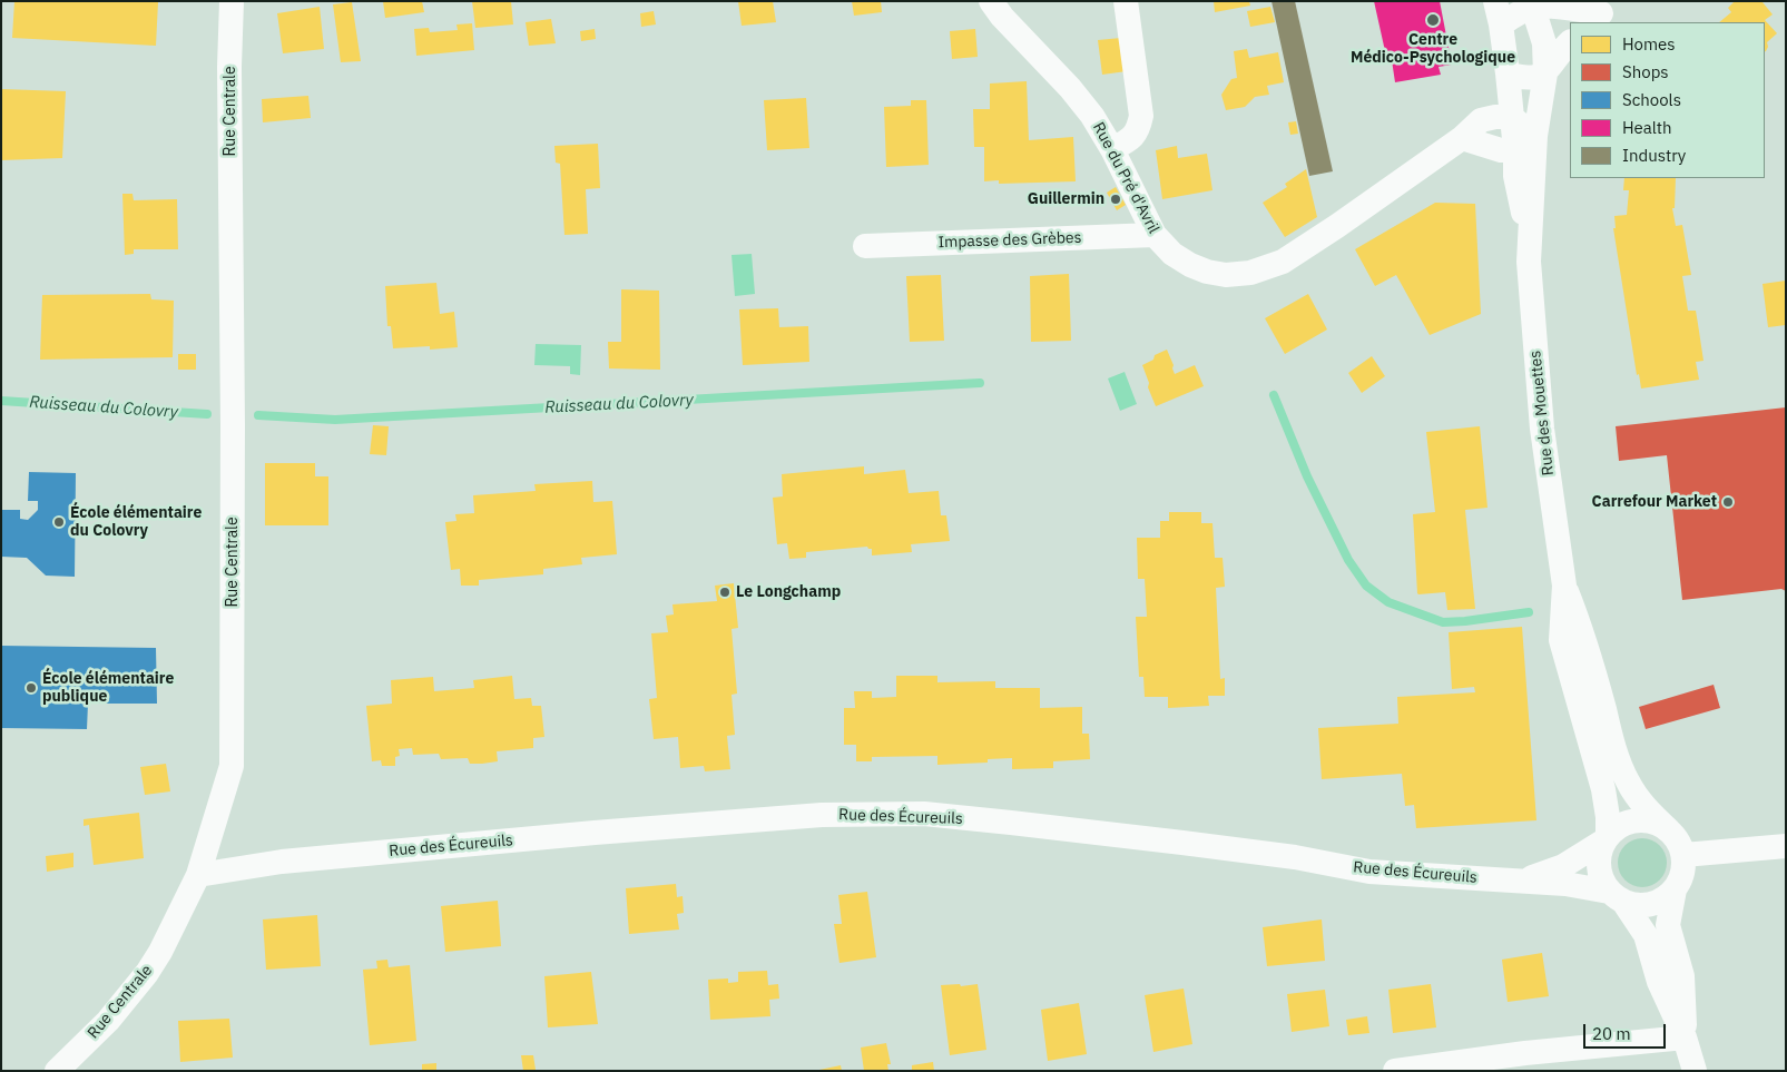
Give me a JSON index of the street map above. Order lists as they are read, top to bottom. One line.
{"streets":{"street":["Rue Centrale","Rue du Pré d'Avril","Impasse des Grèbes","Rue des Mouettes","Rue des Écureuils"]},"crossings":[["Rue Centrale","Rue des Écureuils"],["Rue du Pré d'Avril","Impasse des Grèbes"],["Rue du Pré d'Avril","Rue des Mouettes"],["Rue des Mouettes","Rue des Écureuils"]],"water":["Ruisseau du Colovry"],"places":["Centre Médico-Psychologique","Guillermin","Carrefour Market","École élémentaire du Colovry","Le Longchamp","École élémentaire publique"],"legend":["Homes","Shops","Schools","Health","Industry"],"scale_bar":"20 m"}
